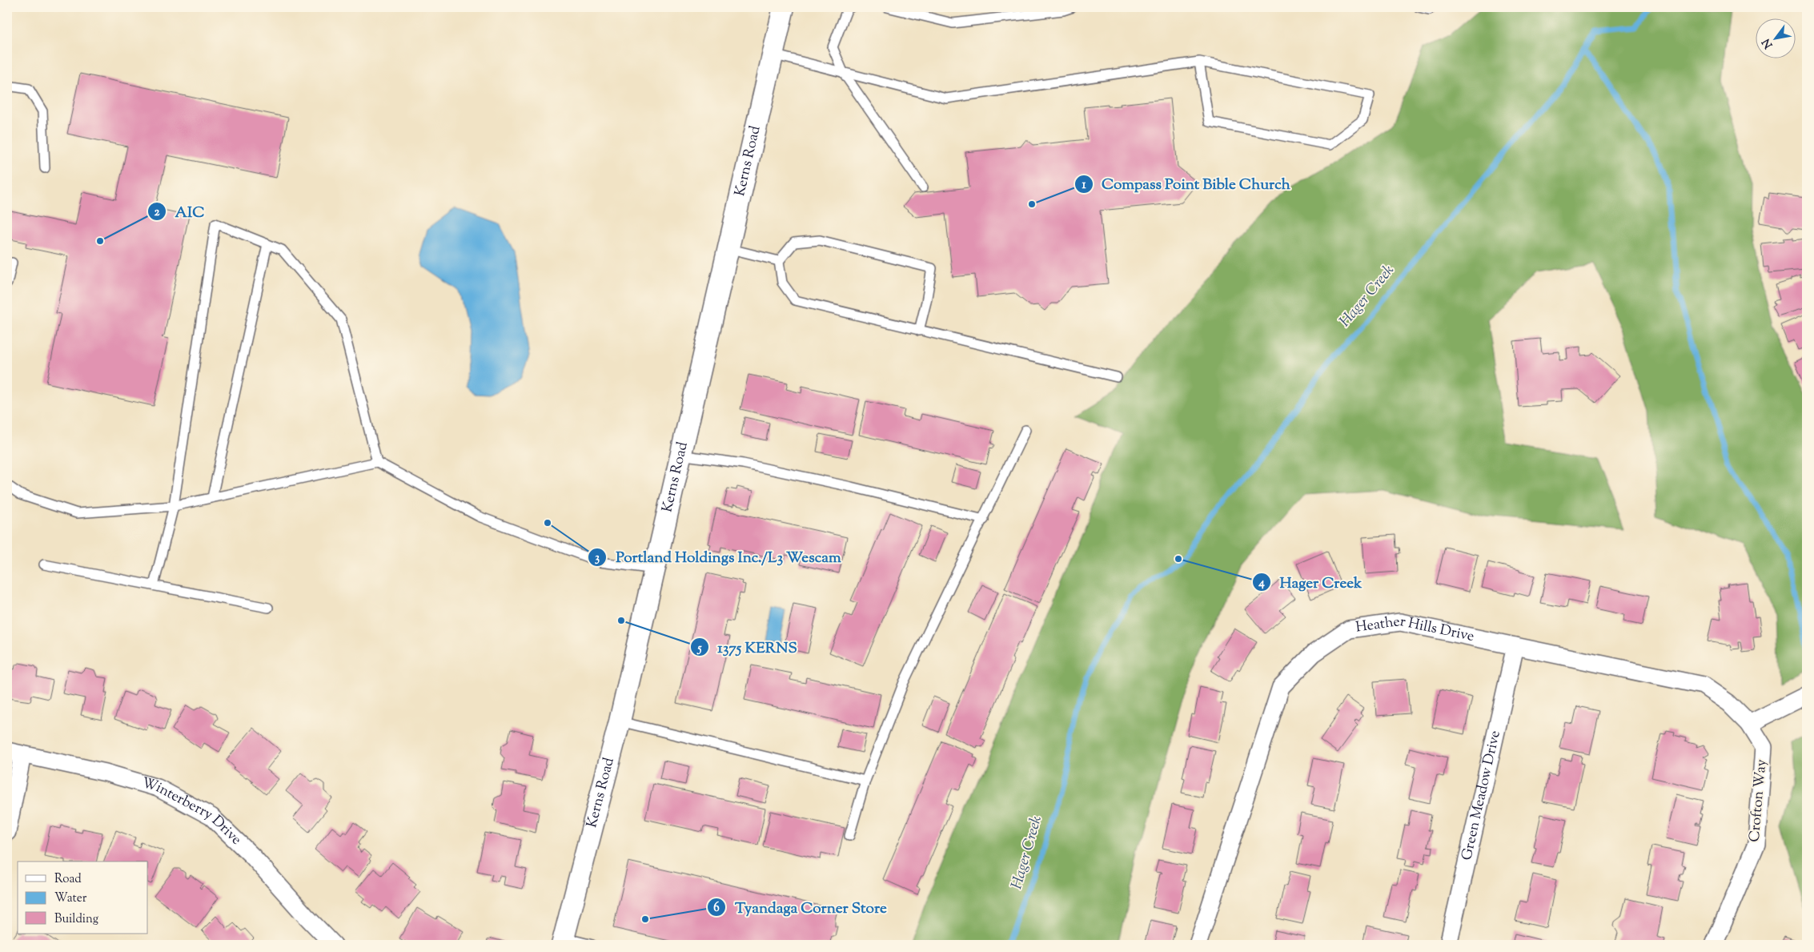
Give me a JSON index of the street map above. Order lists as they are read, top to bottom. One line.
{"streets":{"street":["Kerns Road","Heather Hills Drive","Green Meadow Drive","Crofton Way","Winterberry Drive"]},"crossings":[["Heather Hills Drive","Green Meadow Drive"],["Heather Hills Drive","Crofton Way"]],"water":["Hager Creek"],"places":["Compass Point Bible Church","AIC","Portland Holdings Inc./L3 Wescam","Hager Creek","1375 KERNS","Tyandaga Corner Store"],"legend":["Road","Water","Building"],"north":"bottom left"}
